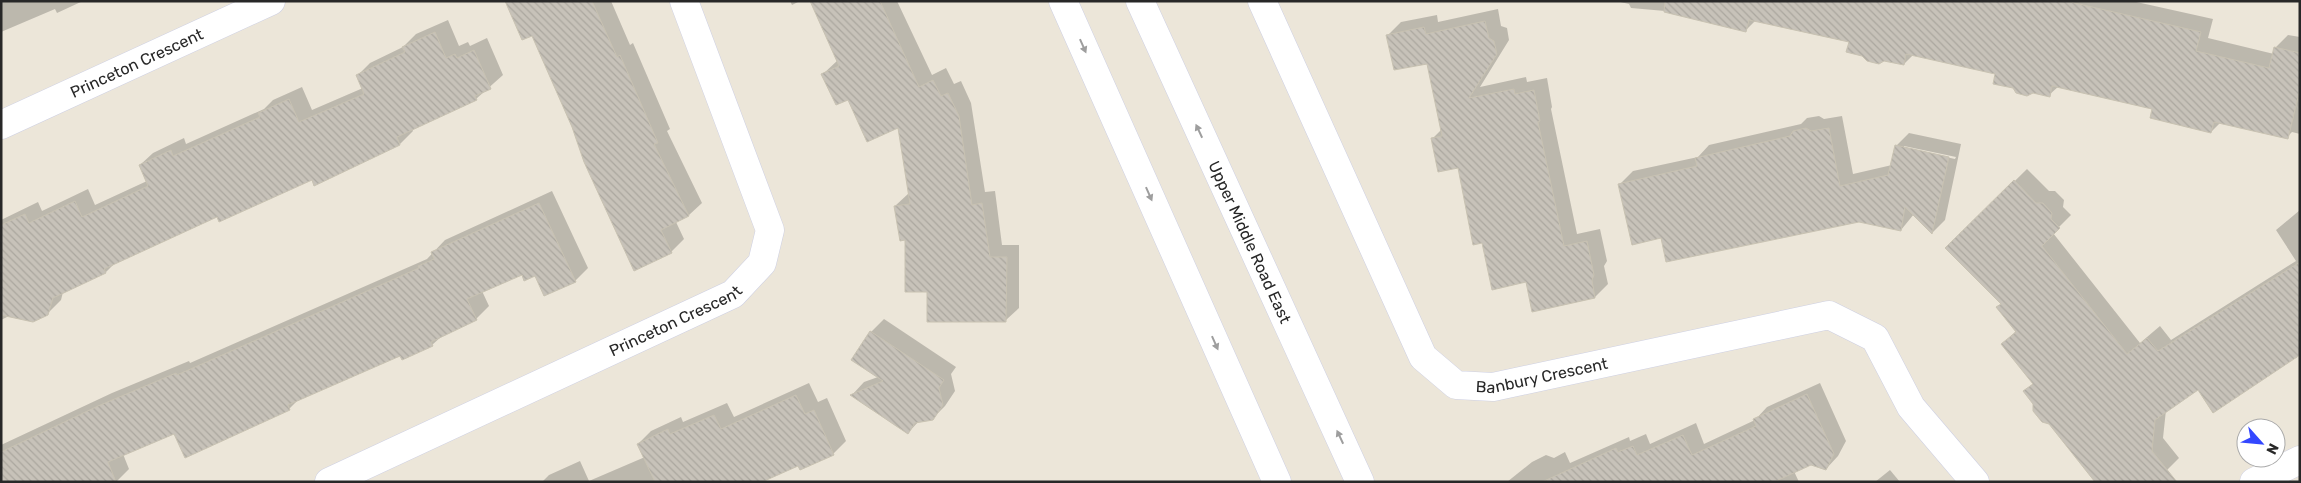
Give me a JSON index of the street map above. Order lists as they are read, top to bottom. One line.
{"streets":{"street":["Princeton Crescent","Upper Middle Road East","Banbury Crescent"]},"north":"bottom right"}
